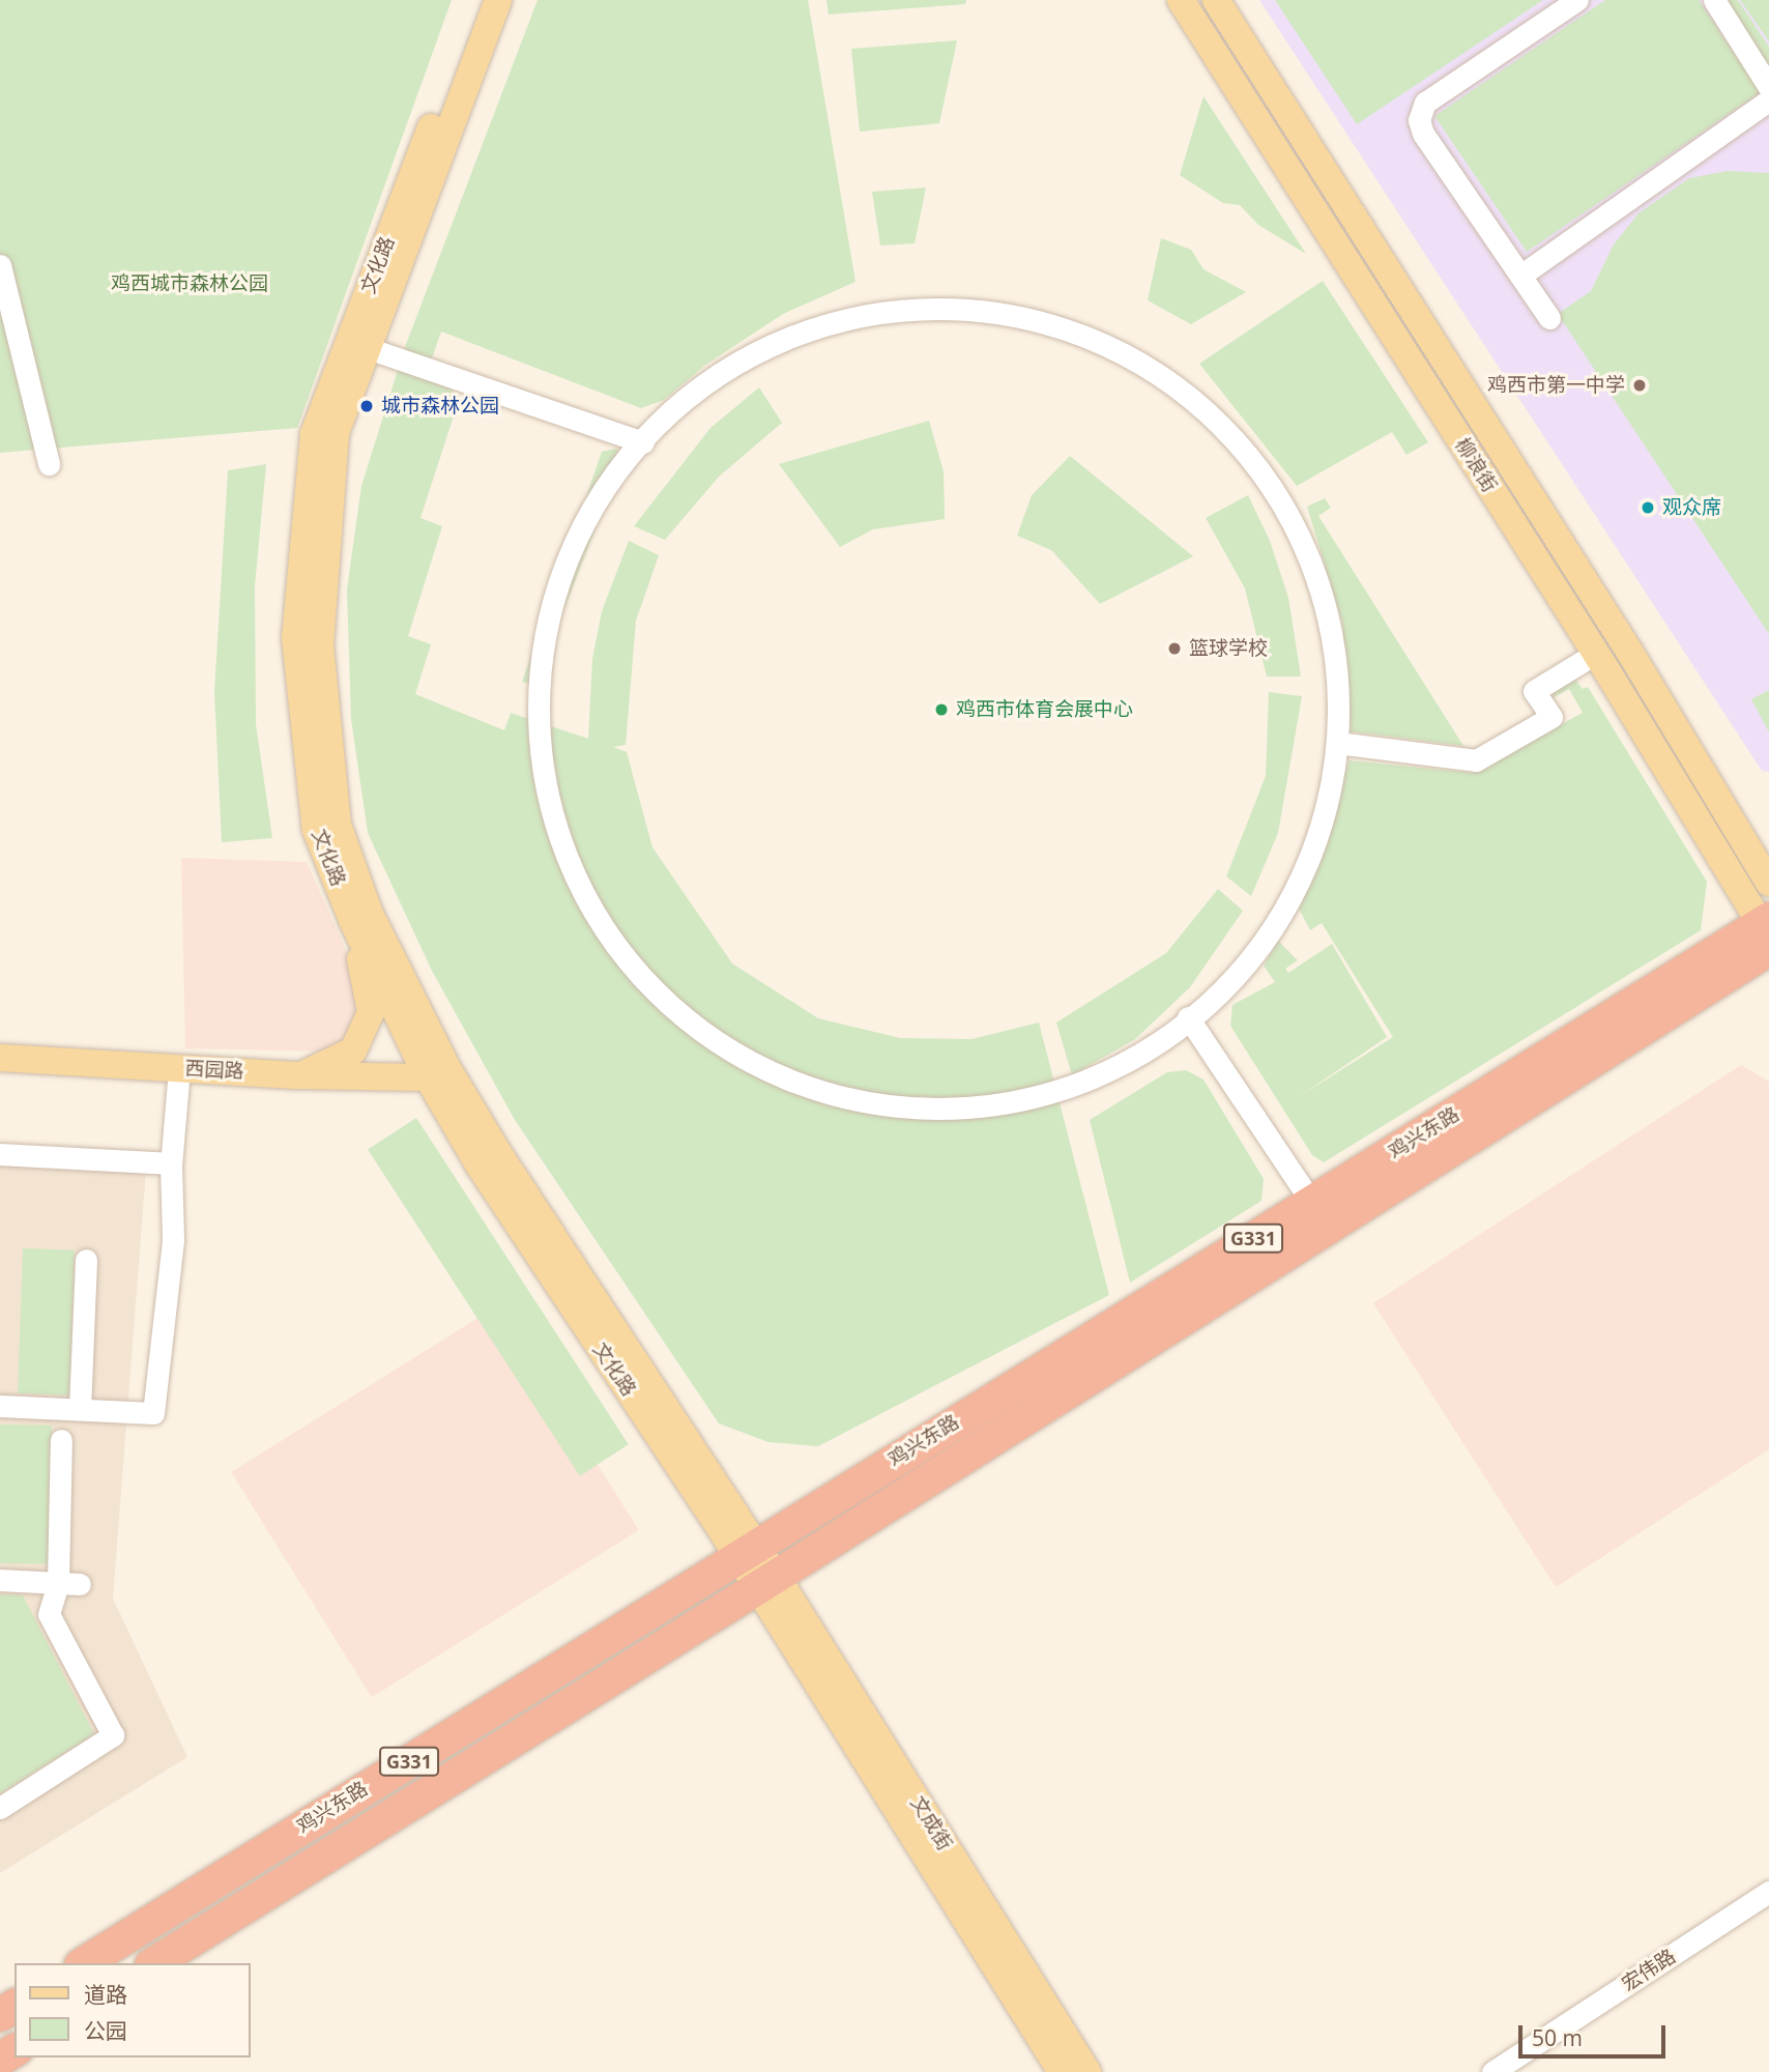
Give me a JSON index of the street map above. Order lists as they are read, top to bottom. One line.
{"streets":{"highway":["鸡兴东路","G331"],"main road":["文化路","柳浪街","西园路","文成街"],"street":["宏伟路"]},"crossings":[["文化路","西园路"],["文化路","鸡兴东路"],["文化路","文成街"],["柳浪街","鸡兴东路"],["鸡兴东路","文成街"]],"parks":["鸡西城市森林公园"],"places":["鸡西市第一中学","城市森林公园","观众席","篮球学校","鸡西市体育会展中心"],"legend":["道路","公园"],"scale_bar":"50 m"}
